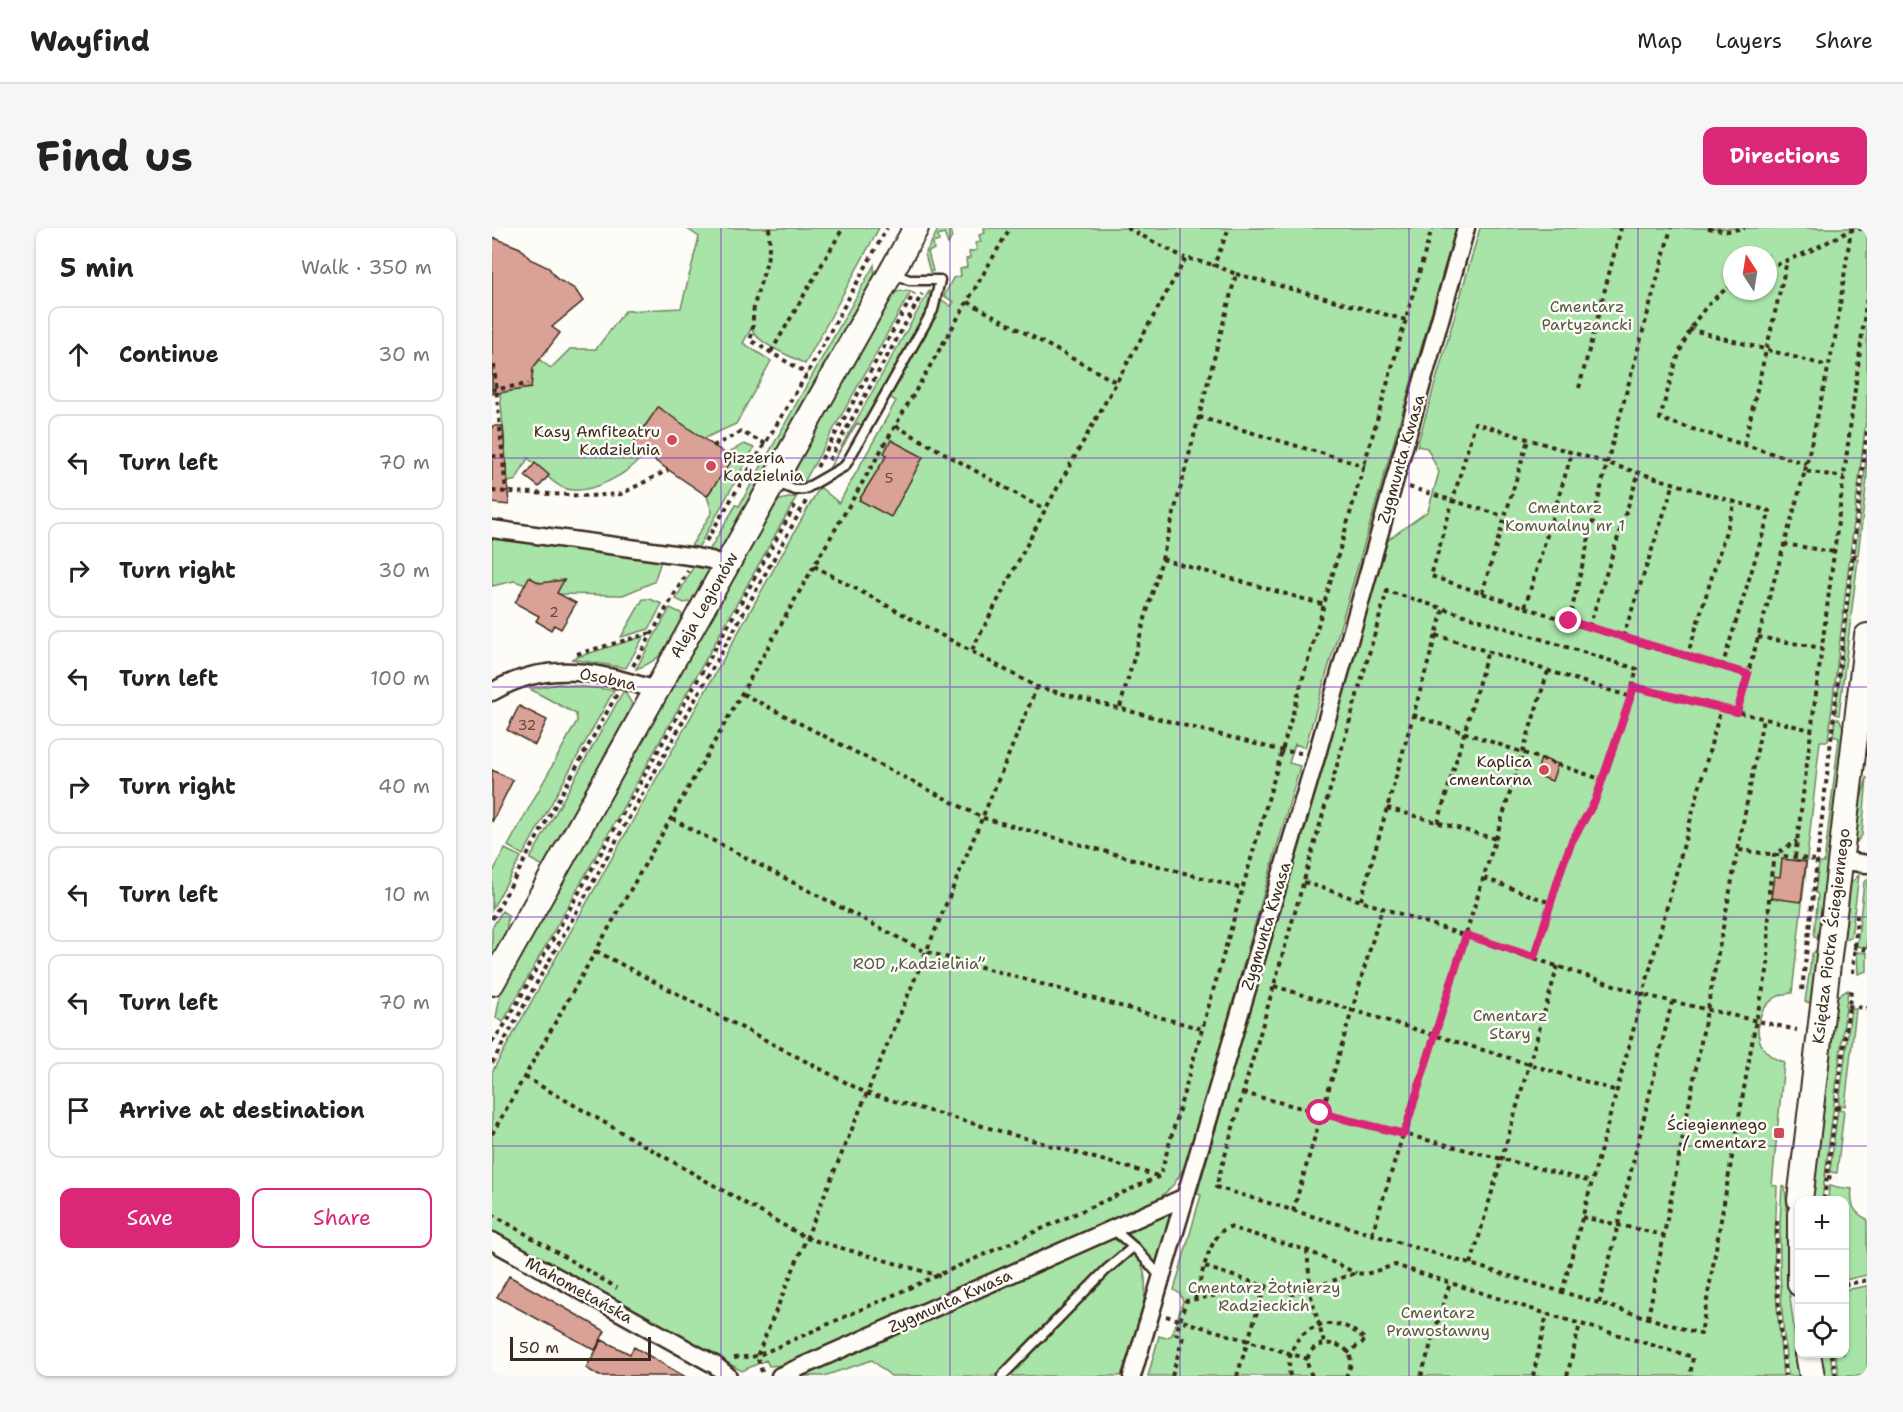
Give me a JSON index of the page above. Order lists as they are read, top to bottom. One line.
{"streets":{"street":["Zygmunta Kwasa","Aleja Legionów","Osobna","Księdza Piotra Ściegiennego","Mahometańska"]},"crossings":[["Aleja Legionów","Osobna"]],"parks":["Cmentarz Partyzancki","Cmentarz Komunalny nr 1","ROD „Kadzielnia”","Cmentarz Stary","Cmentarz Żołnierzy Radzieckich","Cmentarz Prawosławny"],"places":{"other":["Kasy Amfiteatru Kadzielnia","Pizzeria Kadzielnia","Kaplica cmentarna"],"transit":["Ściegiennego / cmentarz"]},"house_numbers":["5","2","32"],"scale_bar":"50 m","north":"top","page":{"header":"Wayfind","nav":["Map","Layers","Share"],"buttons":["Directions",["Save","Share"]],"title":"Find us","heading":["5 min","Walk · 350 m"],"list":[["Continue","30 m"],["Turn left","70 m"],["Turn right","30 m"],["Turn left","100 m"],["Turn right","40 m"],["Turn left","10 m"],["Turn left","70 m"],"Arrive at destination"],"map_buttons":["+","−"],"scale":"50 m"}}
